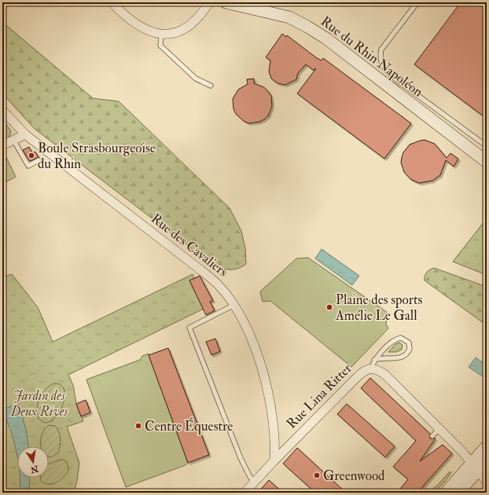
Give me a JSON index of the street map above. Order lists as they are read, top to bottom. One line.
{"streets":{"main road":["Rue du Rhin Napoléon"],"street":["Rue des Cavaliers","Rue Lina Ritter"]},"crossings":[["Rue des Cavaliers","Rue Lina Ritter"]],"parks":["Jardin des Deux Rives"],"places":["Boule Strasbourgeoise du Rhin","Plaine des sports Amélie Le Gall","Centre Équestre","Greenwood"],"north":"bottom"}
